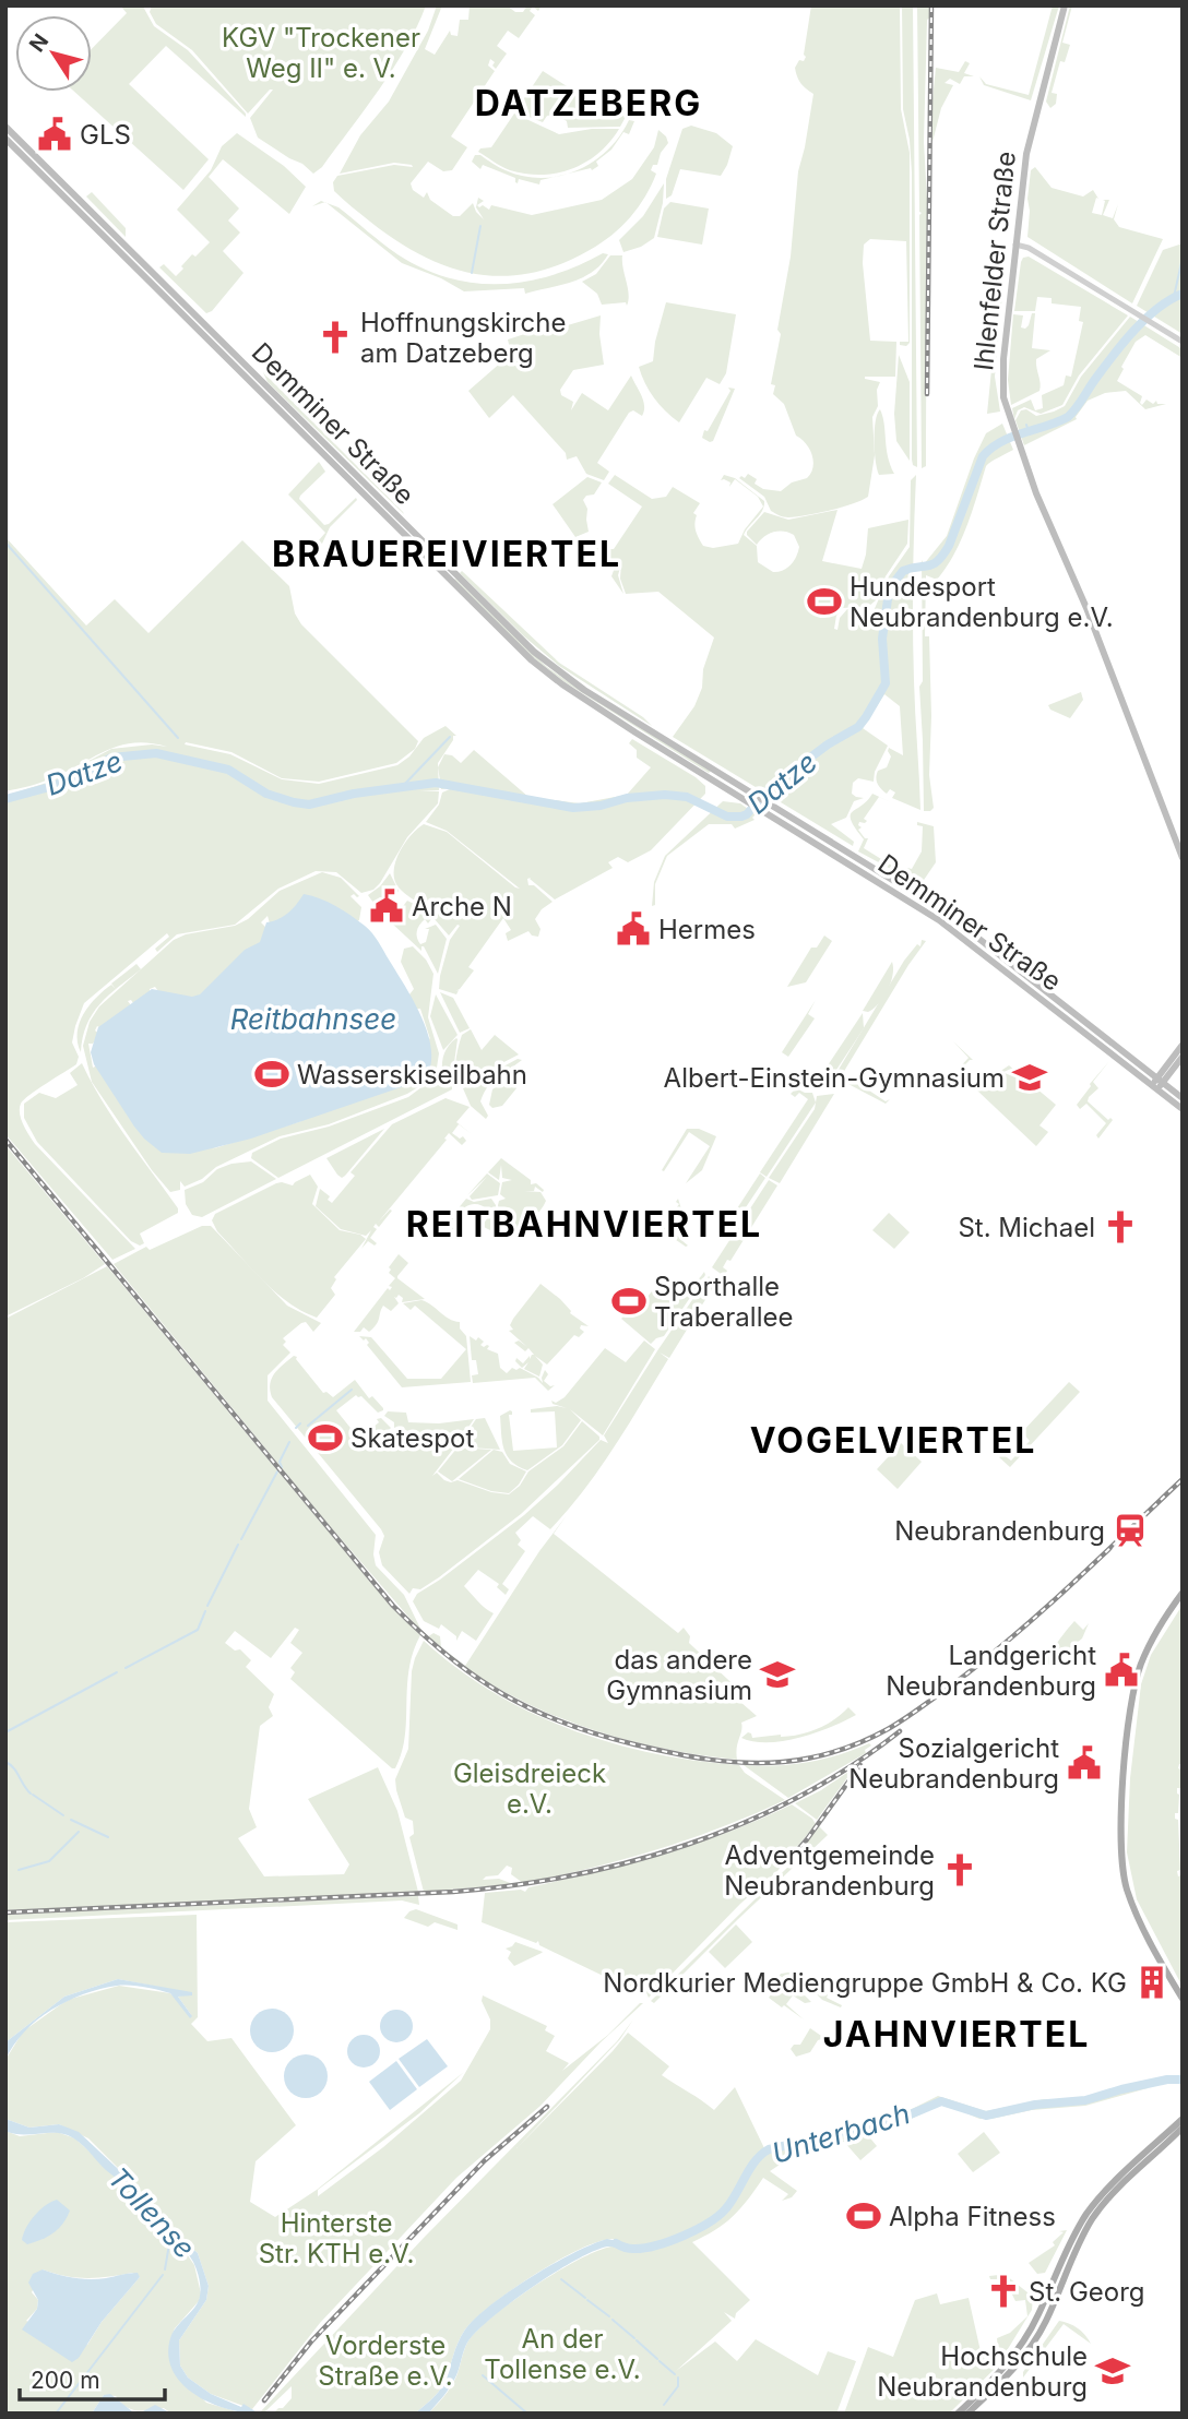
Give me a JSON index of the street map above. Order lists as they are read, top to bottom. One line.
{"streets":{"main road":["Ihlenfelder Straße","Demminer Straße"]},"districts":["DATZEBERG","BRAUEREIVIERTEL","REITBAHNVIERTEL","VOGELVIERTEL","JAHNVIERTEL"],"water":["Datze","Reitbahnsee","Unterbach","Tollense"],"parks":["KGV \"Trockener Weg II\" e. V.","Gleisdreieck e.V.","Hinterste Str. KTH e.V.","An der Tollense e.V.","Vorderste Straße e.V."],"places":{"public building":["GLS","Arche N","Hermes","Landgericht Neubrandenburg","Sozialgericht Neubrandenburg"],"church":["Hoffnungskirche am Datzeberg","St. Michael","Adventgemeinde Neubrandenburg","St. Georg"],"sports":["Hundesport Neubrandenburg e.V.","Wasserskiseilbahn","Sporthalle Traberallee","Skatespot","Alpha Fitness"],"school or university":["Albert-Einstein-Gymnasium","das andere Gymnasium","Hochschule Neubrandenburg"],"station":["Neubrandenburg"],"building":["Nordkurier Mediengruppe GmbH & Co. KG"]},"scale_bar":"200 m","north":"top left"}
